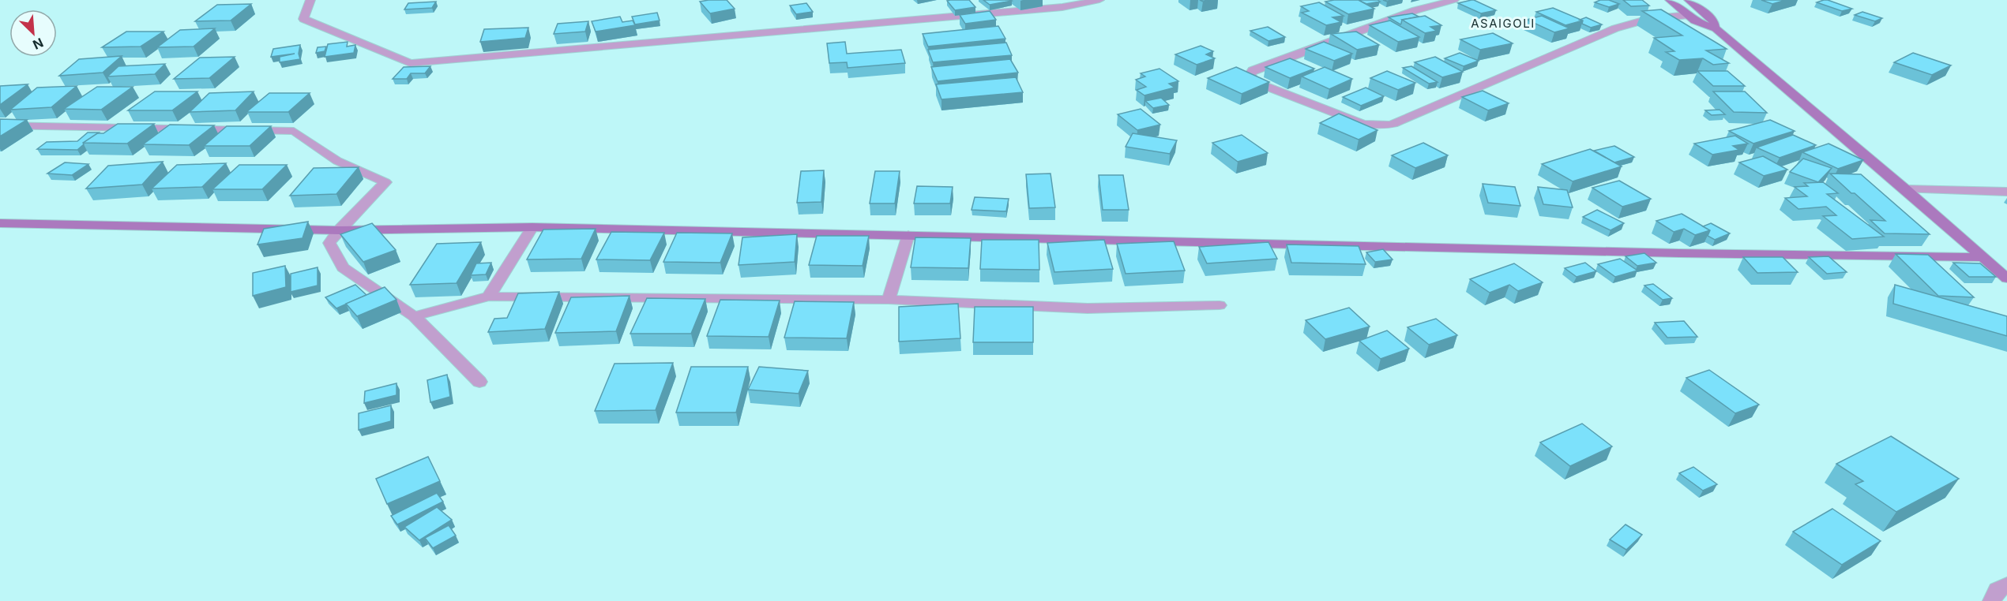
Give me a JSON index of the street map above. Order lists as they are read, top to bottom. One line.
{"districts":["ASAIGOLI"],"north":"bottom right"}
